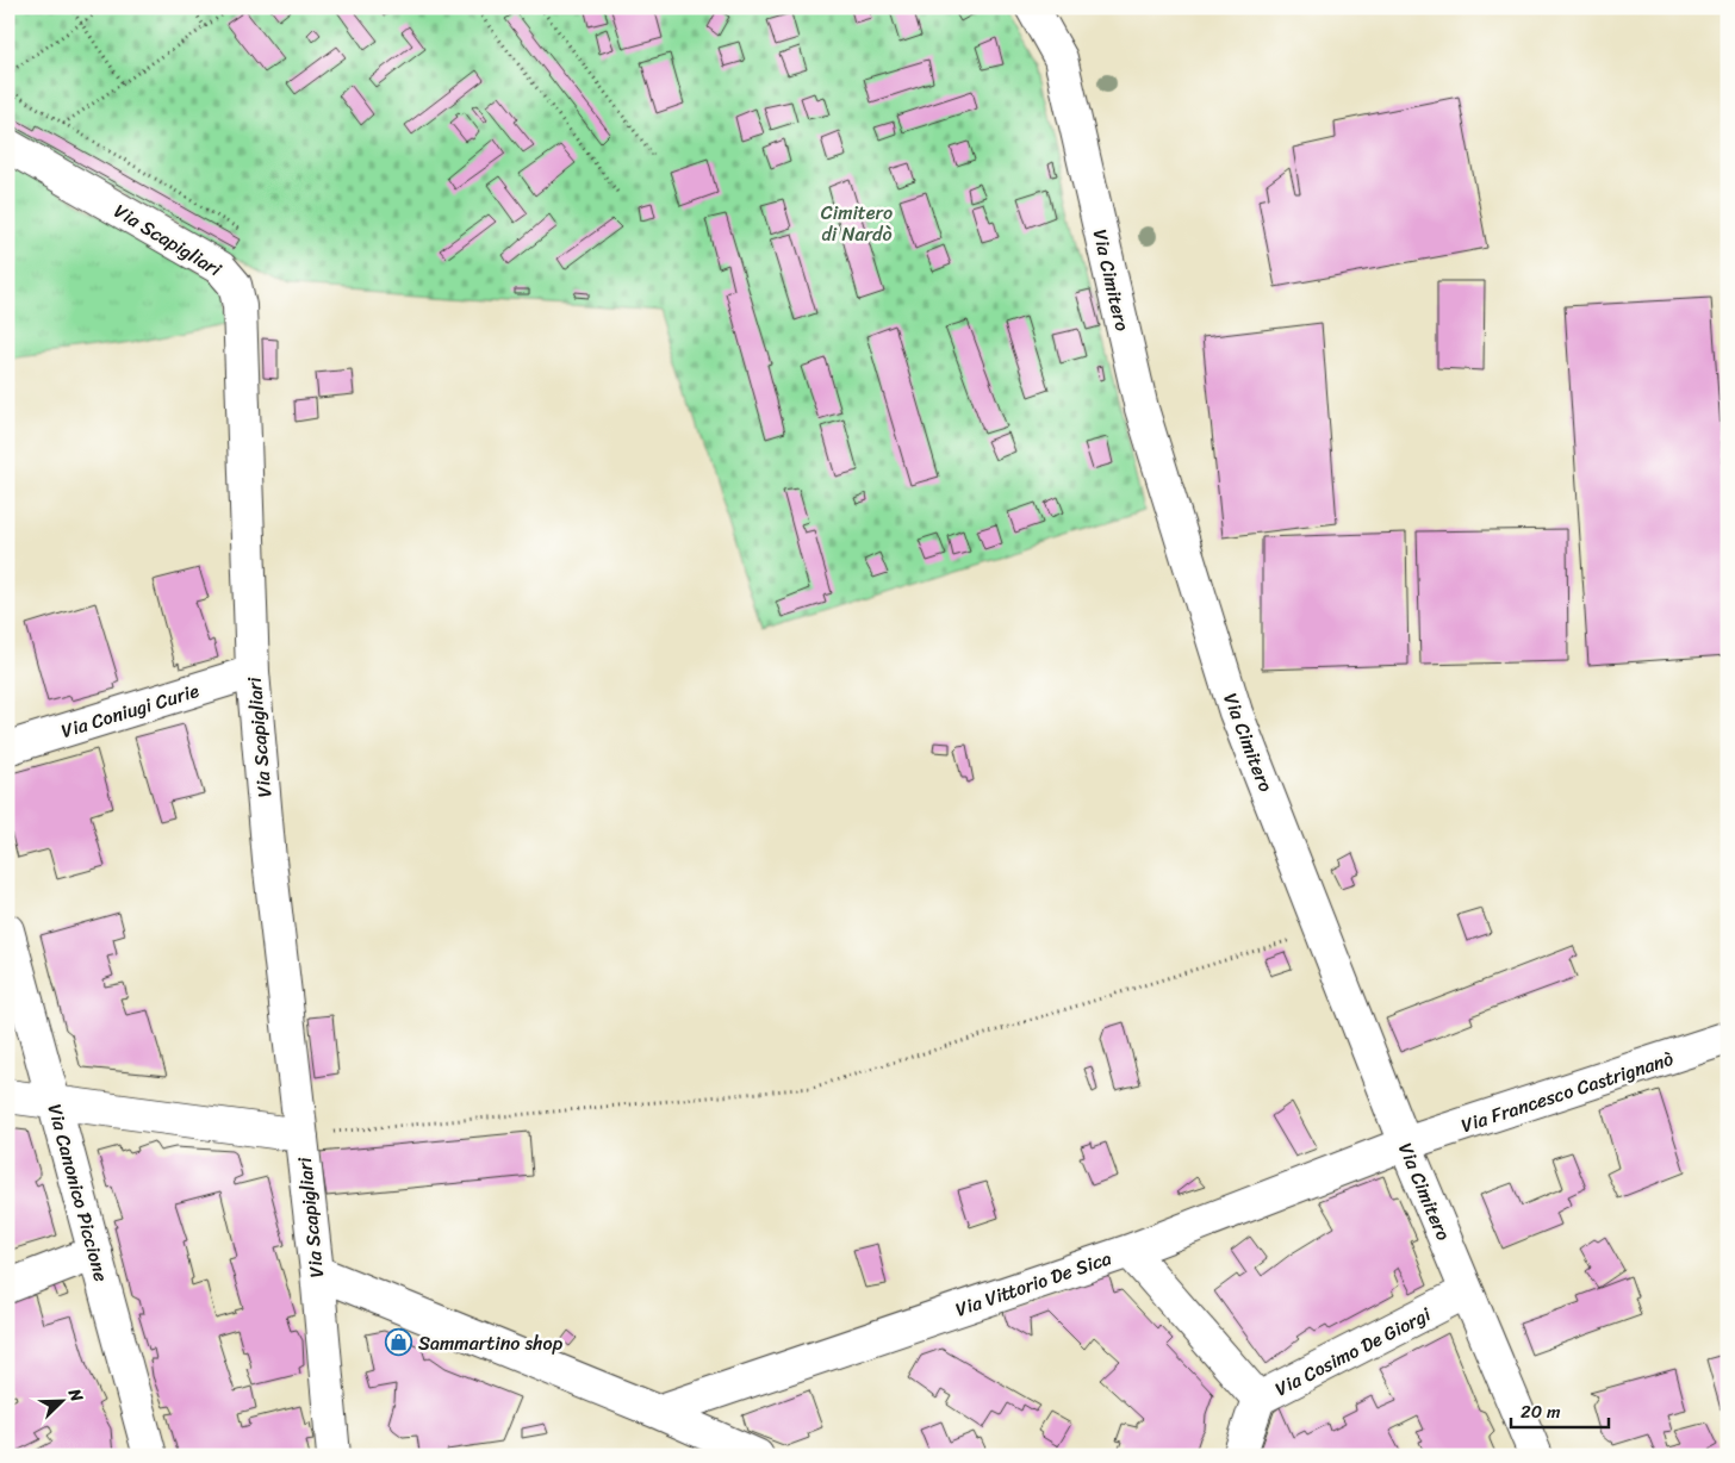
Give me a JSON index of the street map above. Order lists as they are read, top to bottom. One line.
{"streets":{"street":["Via Scapigliari","Via Cimitero","Via Coniugi Curie","Via Francesco Castrignanò","Via Canonico Piccione","Via Vittorio De Sica","Via Cosimo De Giorgi"]},"crossings":[["Via Scapigliari","Via Coniugi Curie"],["Via Cimitero","Via Francesco Castrignanò"],["Via Cimitero","Via Vittorio De Sica"],["Via Cimitero","Via Cosimo De Giorgi"],["Via Francesco Castrignanò","Via Vittorio De Sica"]],"parks":["Cimitero di Nardò"],"places":{"shop":["Sammartino shop"]},"scale_bar":"20 m","north":"top right"}
